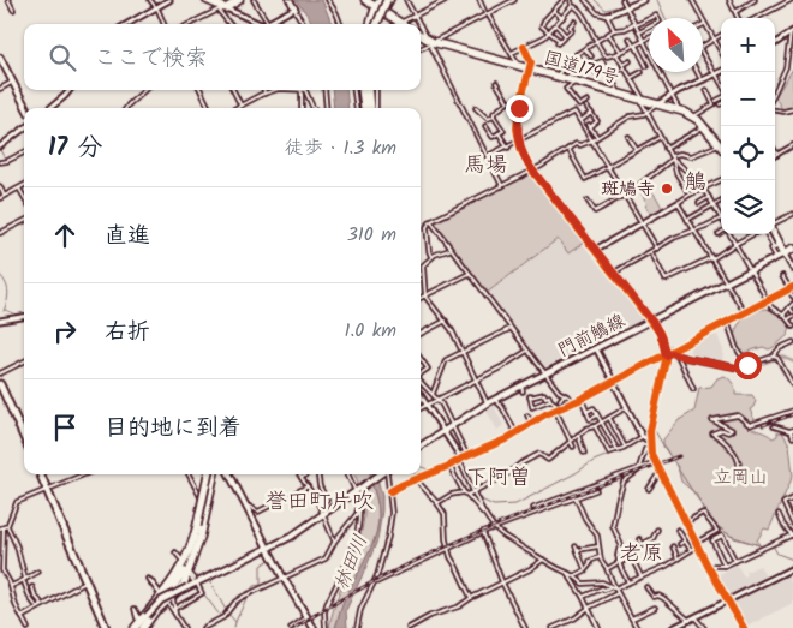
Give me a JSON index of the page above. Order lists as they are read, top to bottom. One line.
{"streets":{"highway":["国道179号"],"main road":["門前鵤線"]},"districts":["馬場","鵤","下阿曽","誉田町片吹","老原"],"water":["林田川"],"parks":["立岡山"],"places":["斑鳩寺"],"north":"top left","page":{"map_buttons":["+","−"],"search":"ここで検索","heading":["17 分","徒歩 · 1.3 km"],"list":[["直進","310 m"],["右折","1.0 km"],"目的地に到着"]}}
